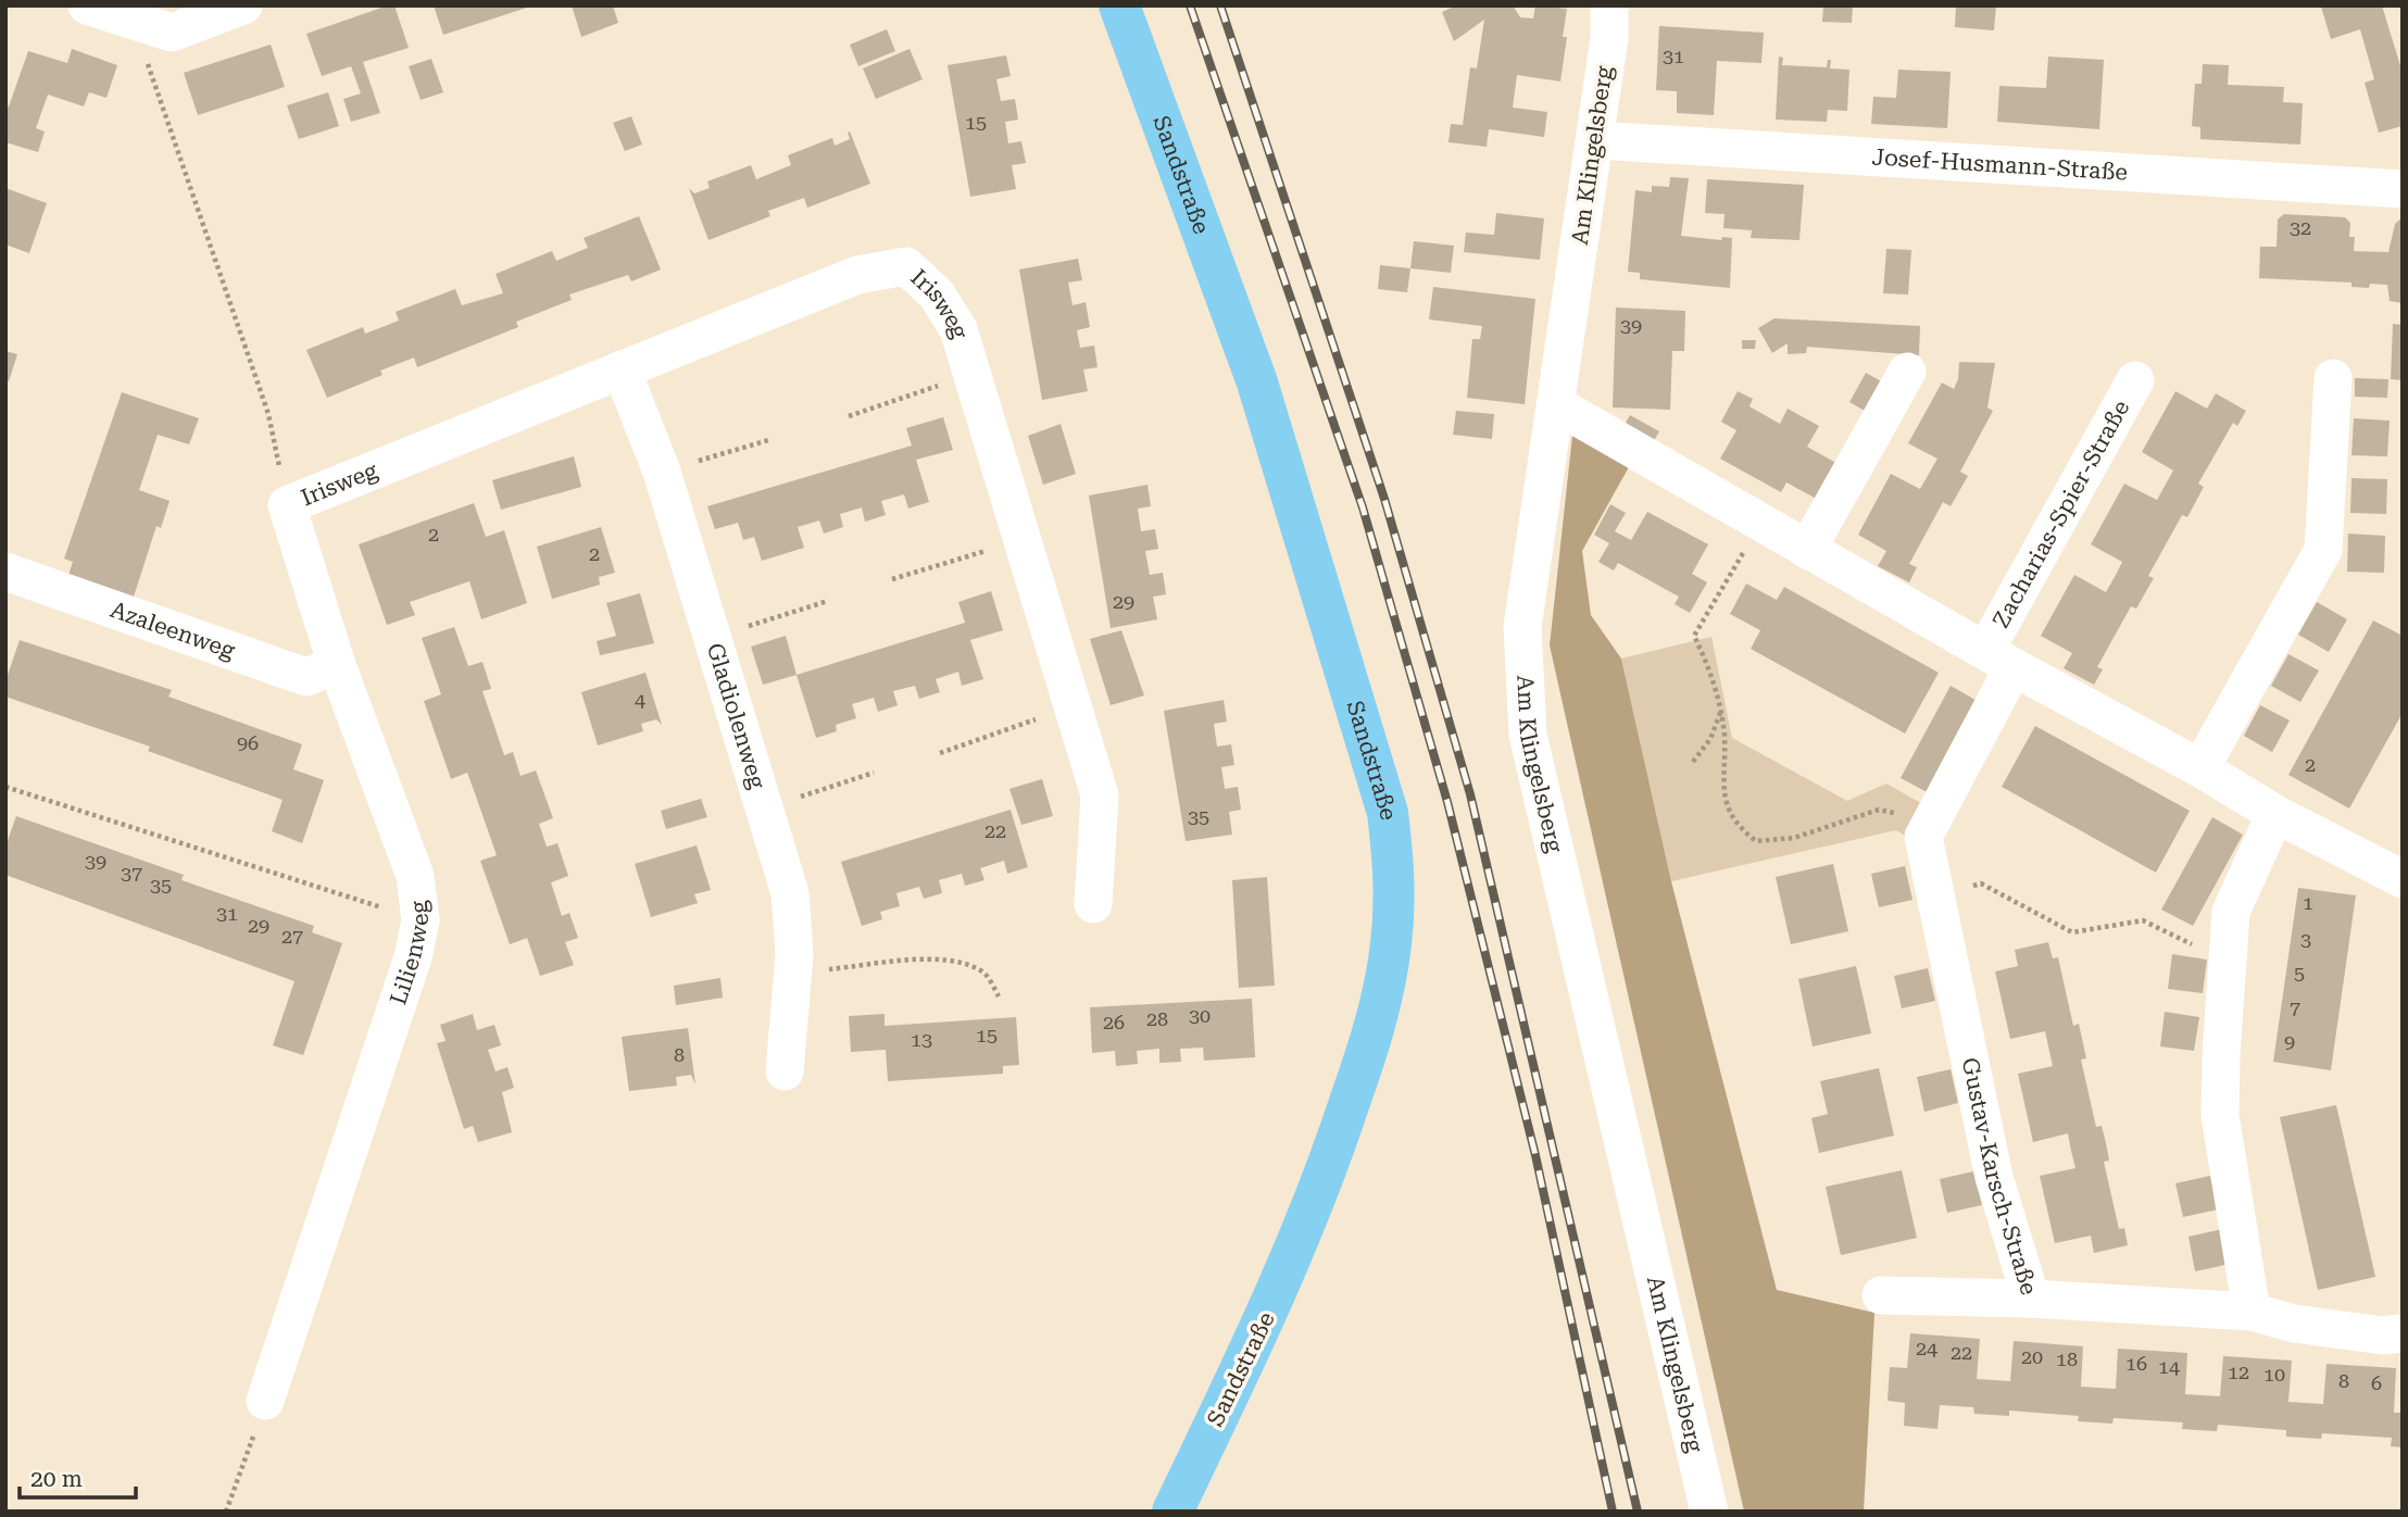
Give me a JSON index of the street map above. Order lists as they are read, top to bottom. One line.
{"streets":{"main road":["Sandstraße"],"street":["Am Klingelsberg","Josef-Husmann-Straße","Irisweg","Zacharias-Spier-Straße","Azaleenweg","Gladiolenweg","Lilienweg","Gustav-Karsch-Straße"]},"crossings":[["Am Klingelsberg","Josef-Husmann-Straße"],["Am Klingelsberg","Zacharias-Spier-Straße"],["Irisweg","Gladiolenweg"],["Irisweg","Lilienweg"],["Azaleenweg","Lilienweg"]],"house_numbers":["31","15","32","39","2","2","29","4","96","2","35","22","39","37","35","1","31","29","27","3","5","7","30","28","26","15","13","9","8","24","22","20","18","16","14","12","10","8","6"],"scale_bar":"20 m"}
